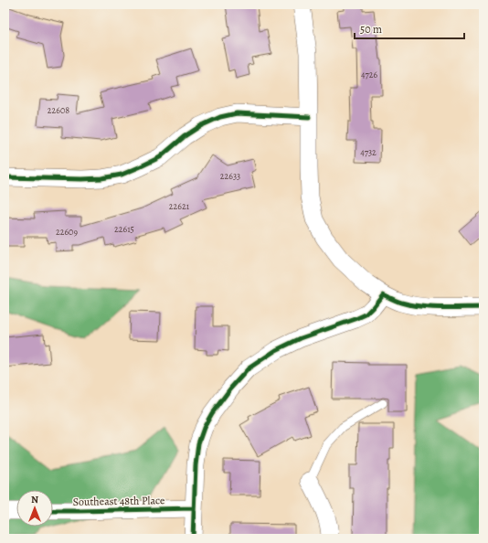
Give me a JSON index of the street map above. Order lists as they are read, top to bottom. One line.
{"streets":{"street":["Southeast 48th Place"]},"house_numbers":["4726","22608","4732","22633","22621","22615","22609"],"scale_bar":"50 m","north":"top"}
